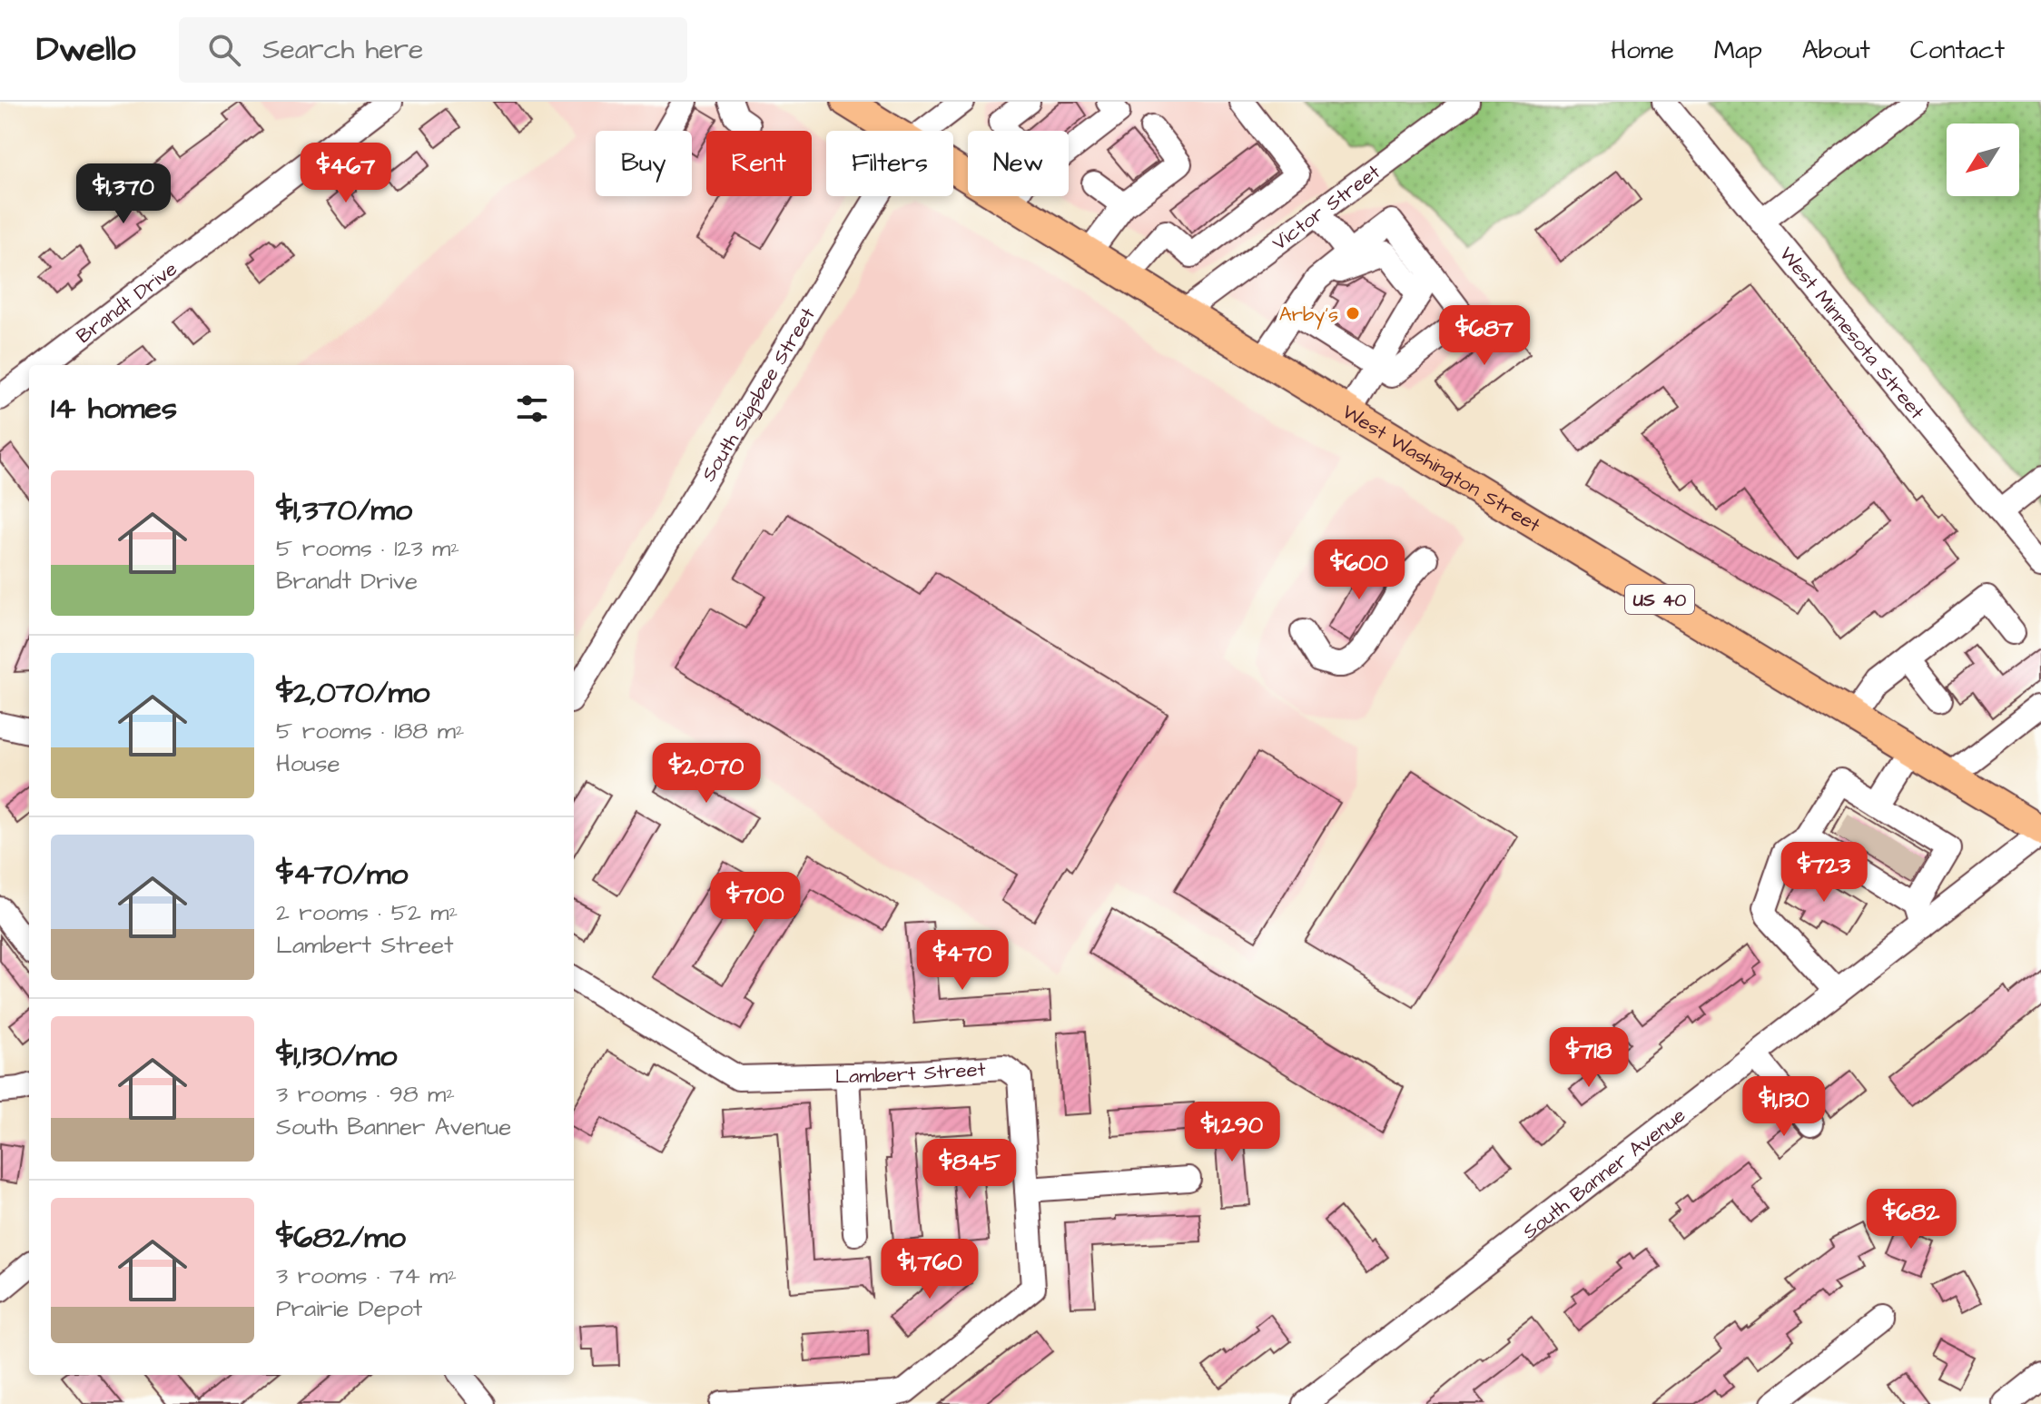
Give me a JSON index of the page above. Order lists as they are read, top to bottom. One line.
{"streets":{"main road":["West Washington Street","US 40"],"street":["Victor Street","Brandt Drive","West Minnesota Street","South Sigsbee Street","Lambert Street","South Banner Avenue"]},"crossings":[["Victor Street","West Washington Street"],["West Washington Street","South Banner Avenue"]],"places":["Arby's"],"north":"bottom left","page":{"header":"Dwello","search":"Search here","nav":["Home","Map","About","Contact"],"chip":["Buy","Rent","Filters","New"],"price":["$467","$1,370","$687","$600","$2,070","$723","$700","$470","$718","$1,130","$1,290","$845","$682","$1,760"],"heading":"14 homes","list":[{"name":"$1,370/mo","note":"5 rooms · 123 m² · Brandt Drive"},{"name":"$2,070/mo","note":"5 rooms · 188 m² · House"},{"name":"$470/mo","note":"2 rooms · 52 m² · Lambert Street"},{"name":"$1,130/mo","note":"3 rooms · 98 m² · South Banner Avenue"},{"name":"$682/mo","note":"3 rooms · 74 m² · Prairie Depot"}]}}
